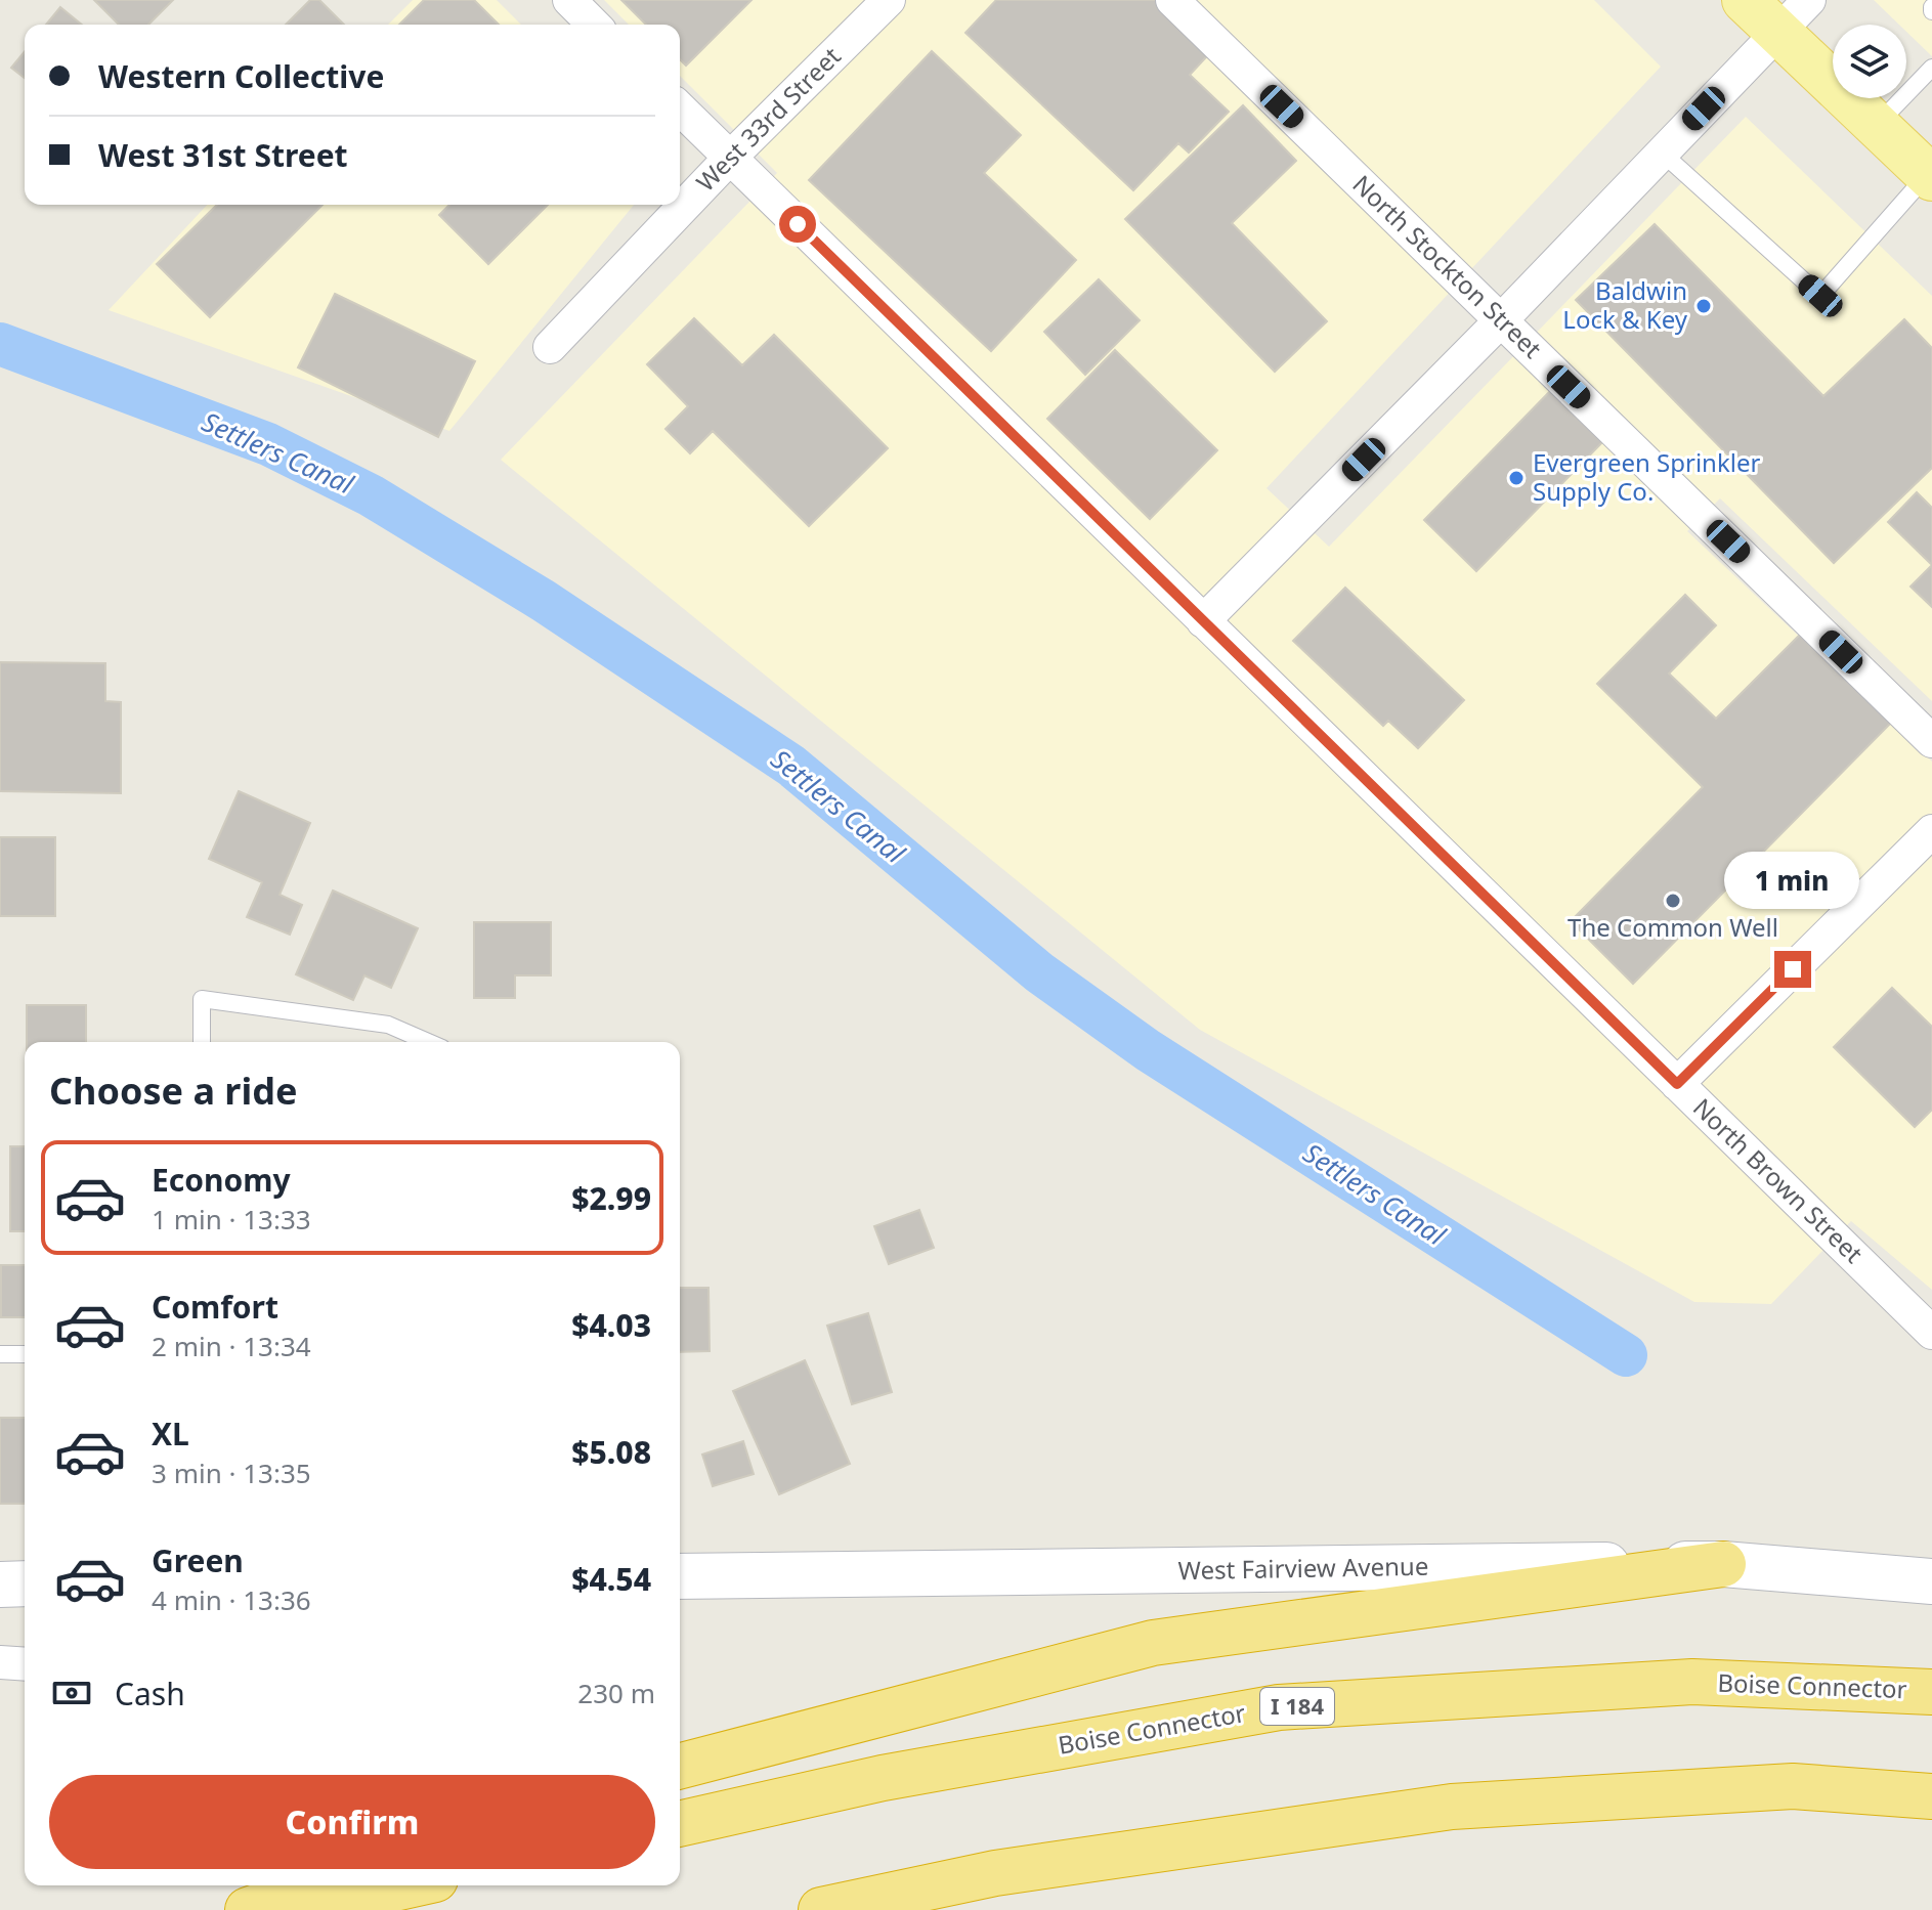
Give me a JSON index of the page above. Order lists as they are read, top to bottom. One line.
{"streets":{"highway":["Boise Connector","I 184"],"main road":["West Fairview Avenue"],"street":["West 33rd Street","North Stockton Street","North Brown Street"]},"crossings":[["West 33rd Street","North Brown Street"]],"water":["Settlers Canal"],"places":["Baldwin Lock & Key","Evergreen Sprinkler Supply Co.","The Common Well"],"page":{"banner":["Western Collective","West 31st Street"],"bubble":"1 min","heading":"Choose a ride","list":[{"name":"Economy","note":"1 min · 13:33","value":"$2.99"},{"name":"Comfort","note":"2 min · 13:34","value":"$4.03"},{"name":"XL","note":"3 min · 13:35","value":"$5.08"},{"name":"Green","note":"4 min · 13:36","value":"$4.54"}],"pay":["Cash","230 m"],"buttons":"Confirm"}}
